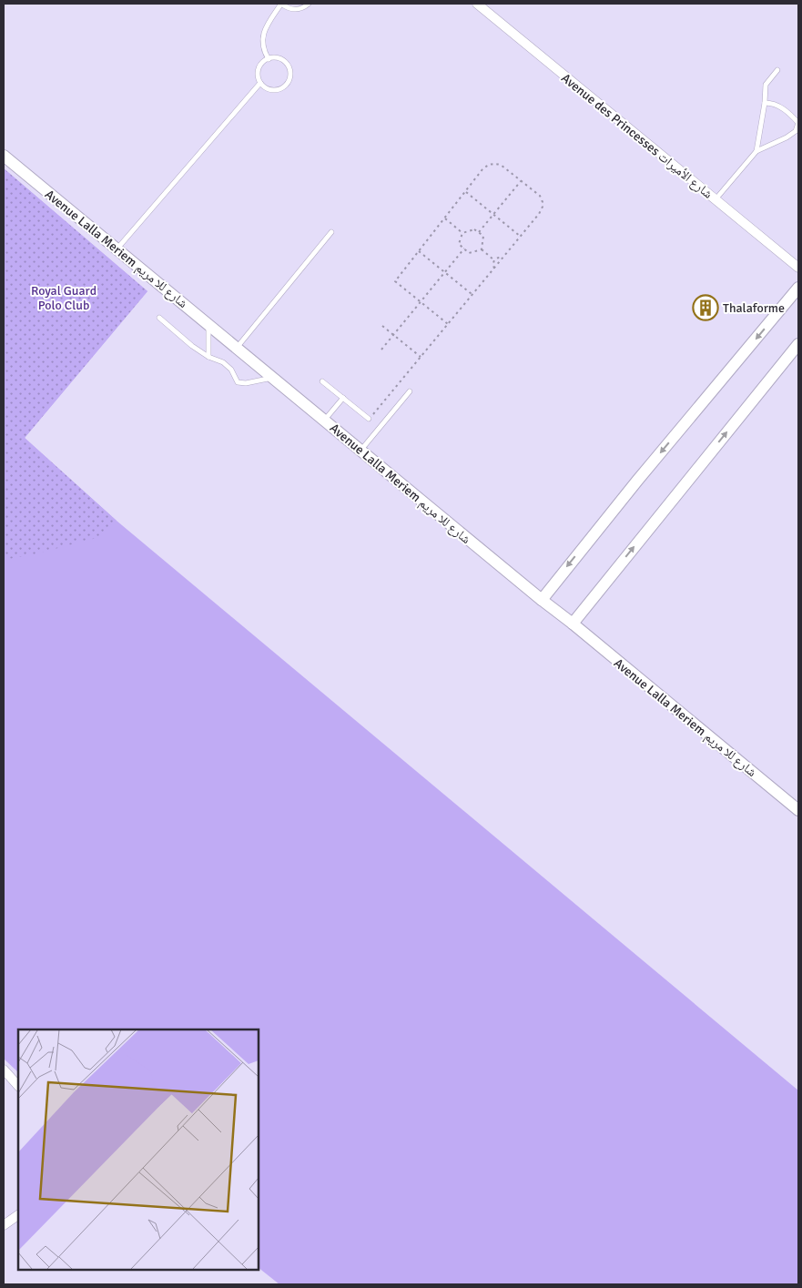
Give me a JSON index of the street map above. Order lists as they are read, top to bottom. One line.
{"streets":{"street":["Avenue des Princesses شارع الأميرات","Avenue Lalla Meriem شارع للا مريم"]},"parks":["Royal Guard Polo Club"],"places":{"building":["Thalaforme"]}}
